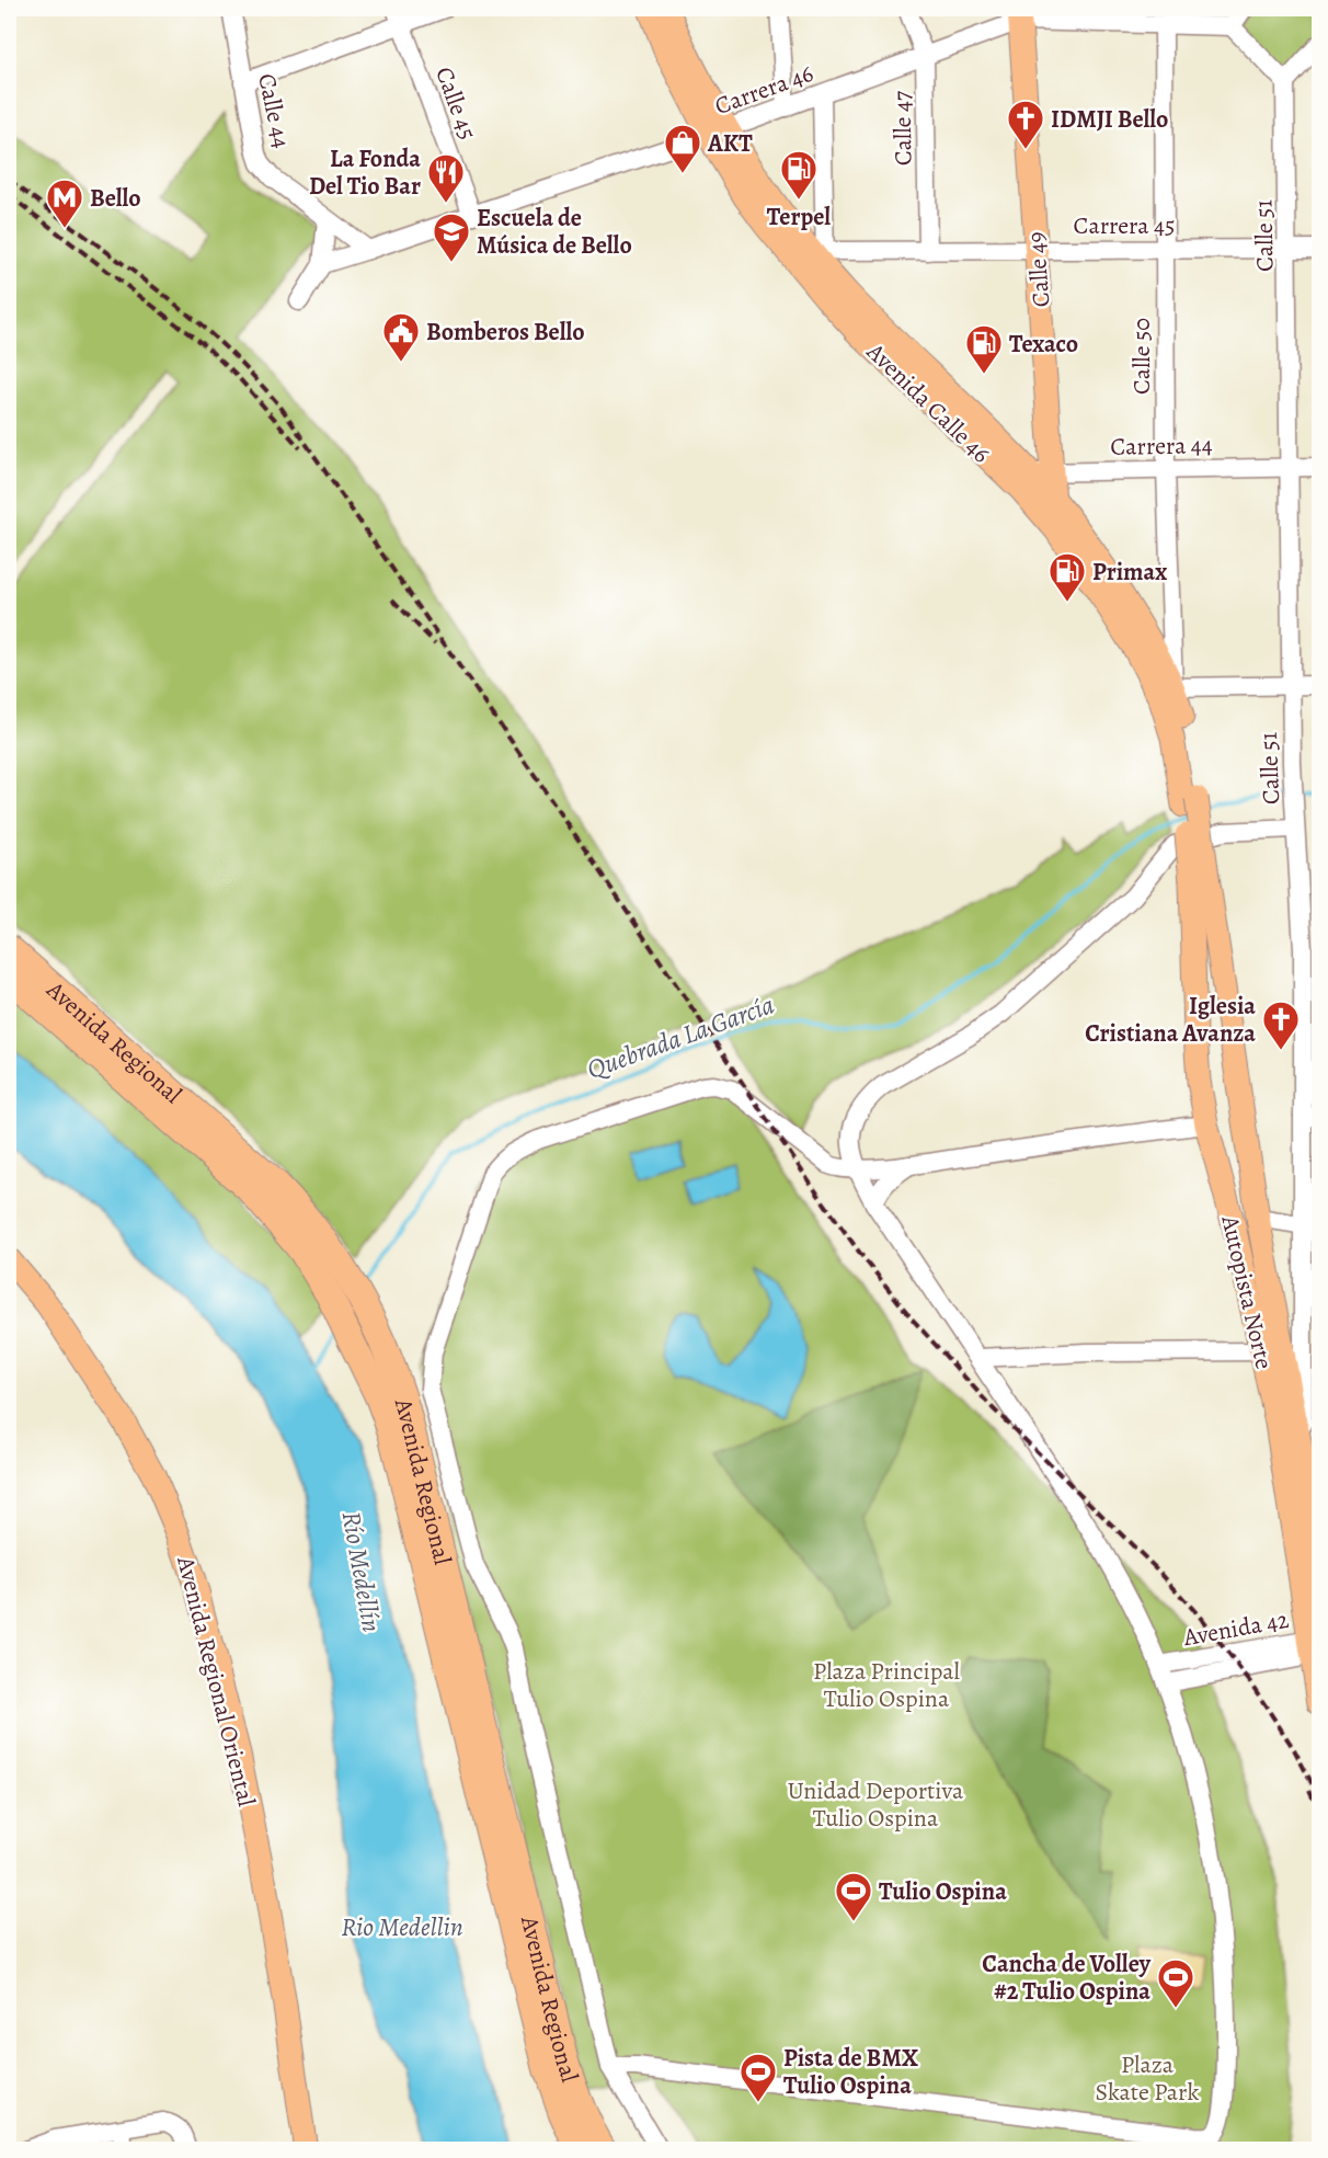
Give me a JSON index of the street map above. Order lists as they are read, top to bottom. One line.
{"streets":{"highway":["Avenida Regional"],"main road":["Calle 49","Avenida Calle 46","Autopista Norte","Avenida Regional Oriental"],"street":["Carrera 46","Calle 45","Calle 44","Calle 47","Carrera 45","Calle 51","Calle 50","Carrera 44","Avenida 42"]},"crossings":[["Carrera 46","Calle 45"],["Carrera 46","Calle 44"],["Carrera 46","Calle 47"],["Carrera 46","Calle 49"],["Carrera 46","Calle 50"],["Carrera 46","Avenida Calle 46"],["Calle 47","Carrera 45"],["Carrera 45","Calle 51"],["Carrera 45","Calle 49"],["Carrera 45","Calle 50"],["Carrera 45","Avenida Calle 46"],["Calle 51","Carrera 44"],["Calle 51","Autopista Norte"],["Calle 49","Avenida Calle 46"],["Calle 49","Carrera 44"],["Calle 50","Carrera 44"],["Avenida Calle 46","Carrera 44"],["Autopista Norte","Avenida 42"]],"water":["Quebrada La García","Río Medellín","Rio Medellin"],"parks":["Plaza Principal Tulio Ospina","Unidad Deportiva Tulio Ospina","Plaza Skate Park"],"places":{"church":["IDMJI Bello","Iglesia Cristiana Avanza"],"shop":["AKT"],"fuel station":["Terpel","Texaco","Primax"],"restaurant":["La Fonda Del Tio Bar"],"metro station":["Bello"],"school or university":["Escuela de Música de Bello"],"public building":["Bomberos Bello"],"sports":["Tulio Ospina","Cancha de Volley #2 Tulio Ospina","Pista de BMX Tulio Ospina"]}}
